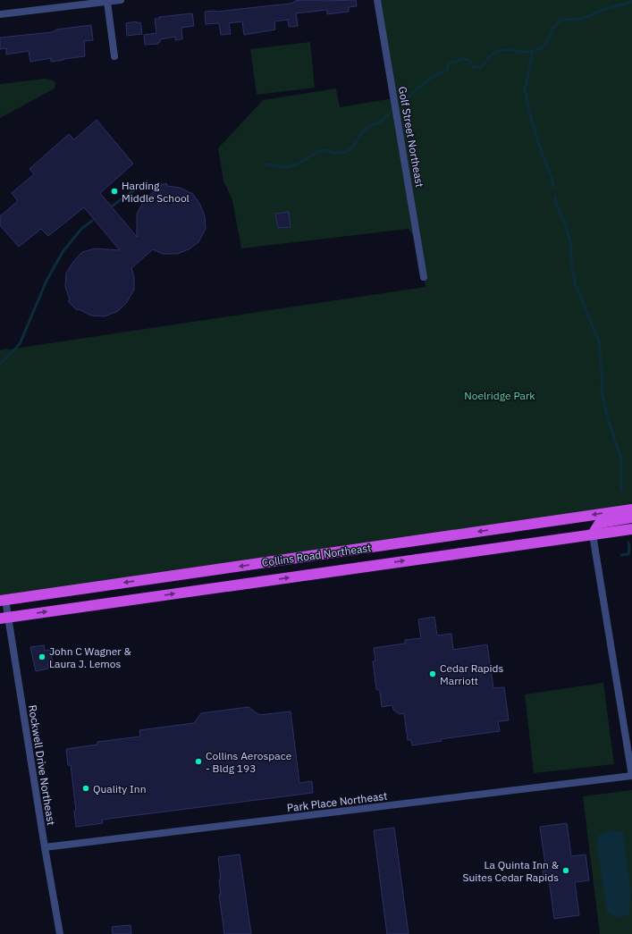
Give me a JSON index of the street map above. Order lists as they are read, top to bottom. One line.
{"streets":{"highway":["Collins Road Northeast"],"street":["Golf Street Northeast","Rockwell Drive Northeast","Park Place Northeast"]},"crossings":[["Collins Road Northeast","Rockwell Drive Northeast"],["Rockwell Drive Northeast","Park Place Northeast"]],"parks":["Noelridge Park"],"places":["Harding Middle School","John C Wagner & Laura J. Lemos","Cedar Rapids Marriott","Collins Aerospace - Bldg 193","Quality Inn","La Quinta Inn & Suites Cedar Rapids"]}
